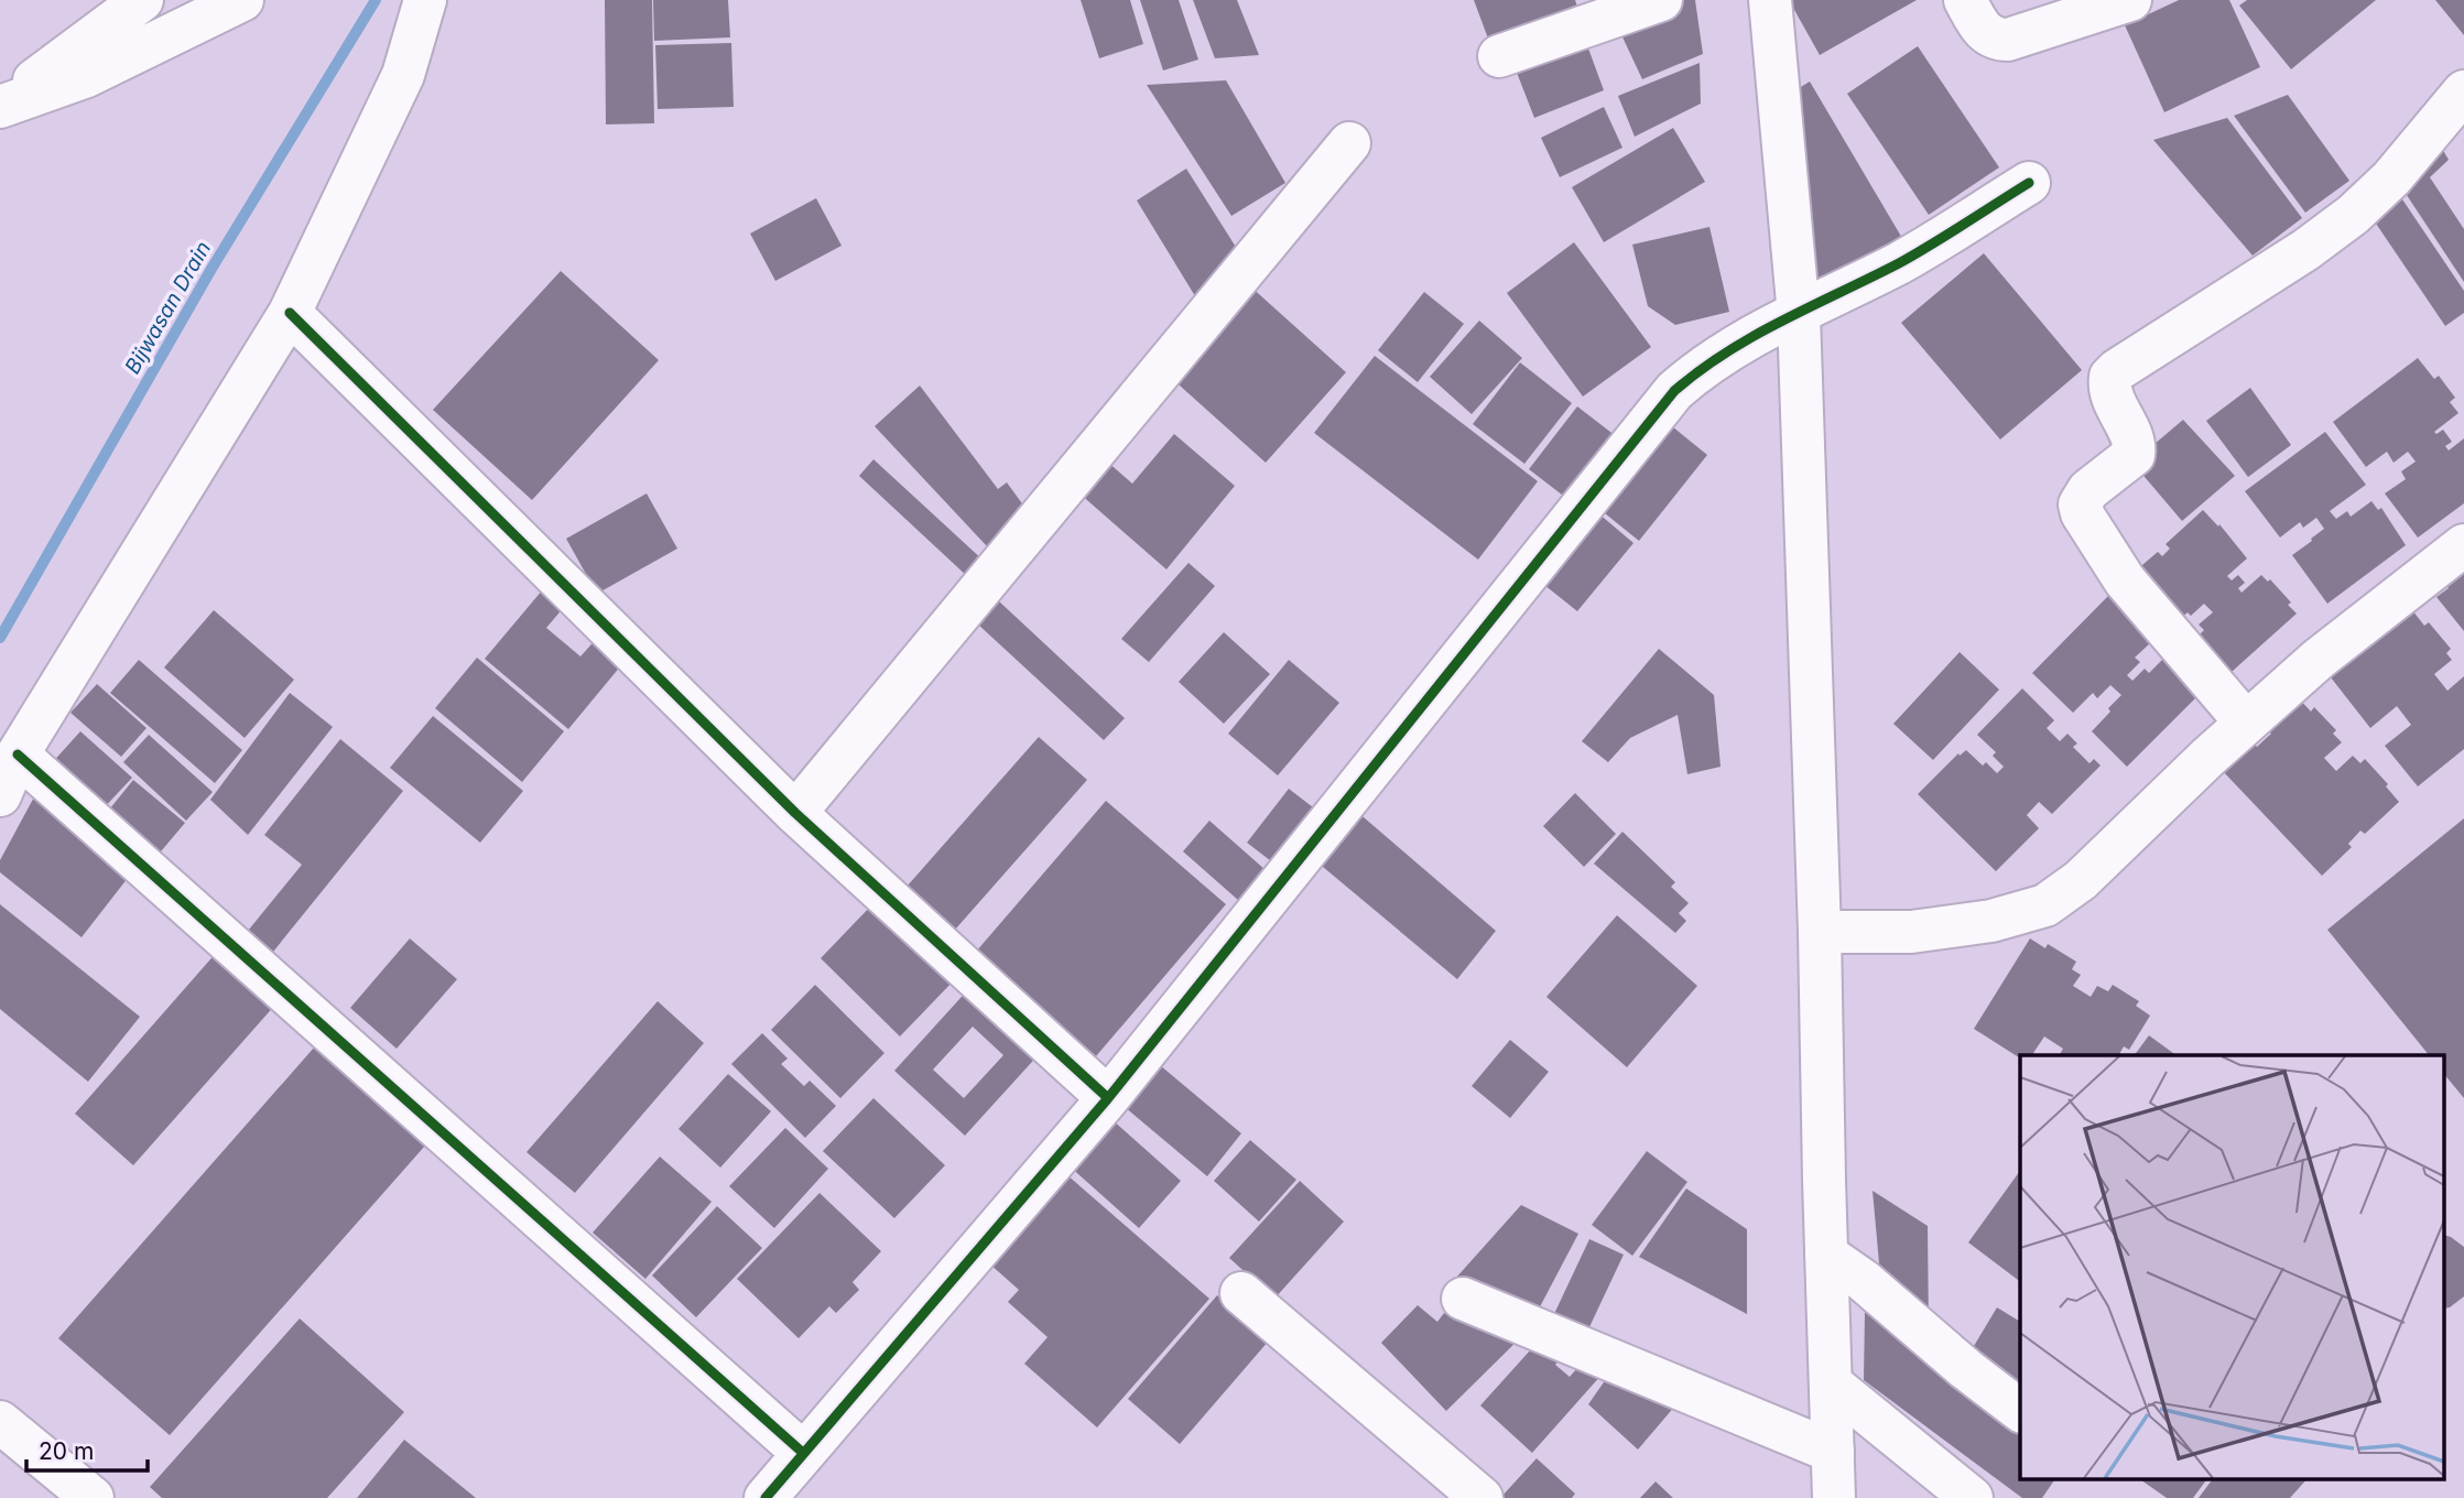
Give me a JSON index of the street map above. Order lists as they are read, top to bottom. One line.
{"water":["Bijwasan Drain"],"scale_bar":"20 m"}
